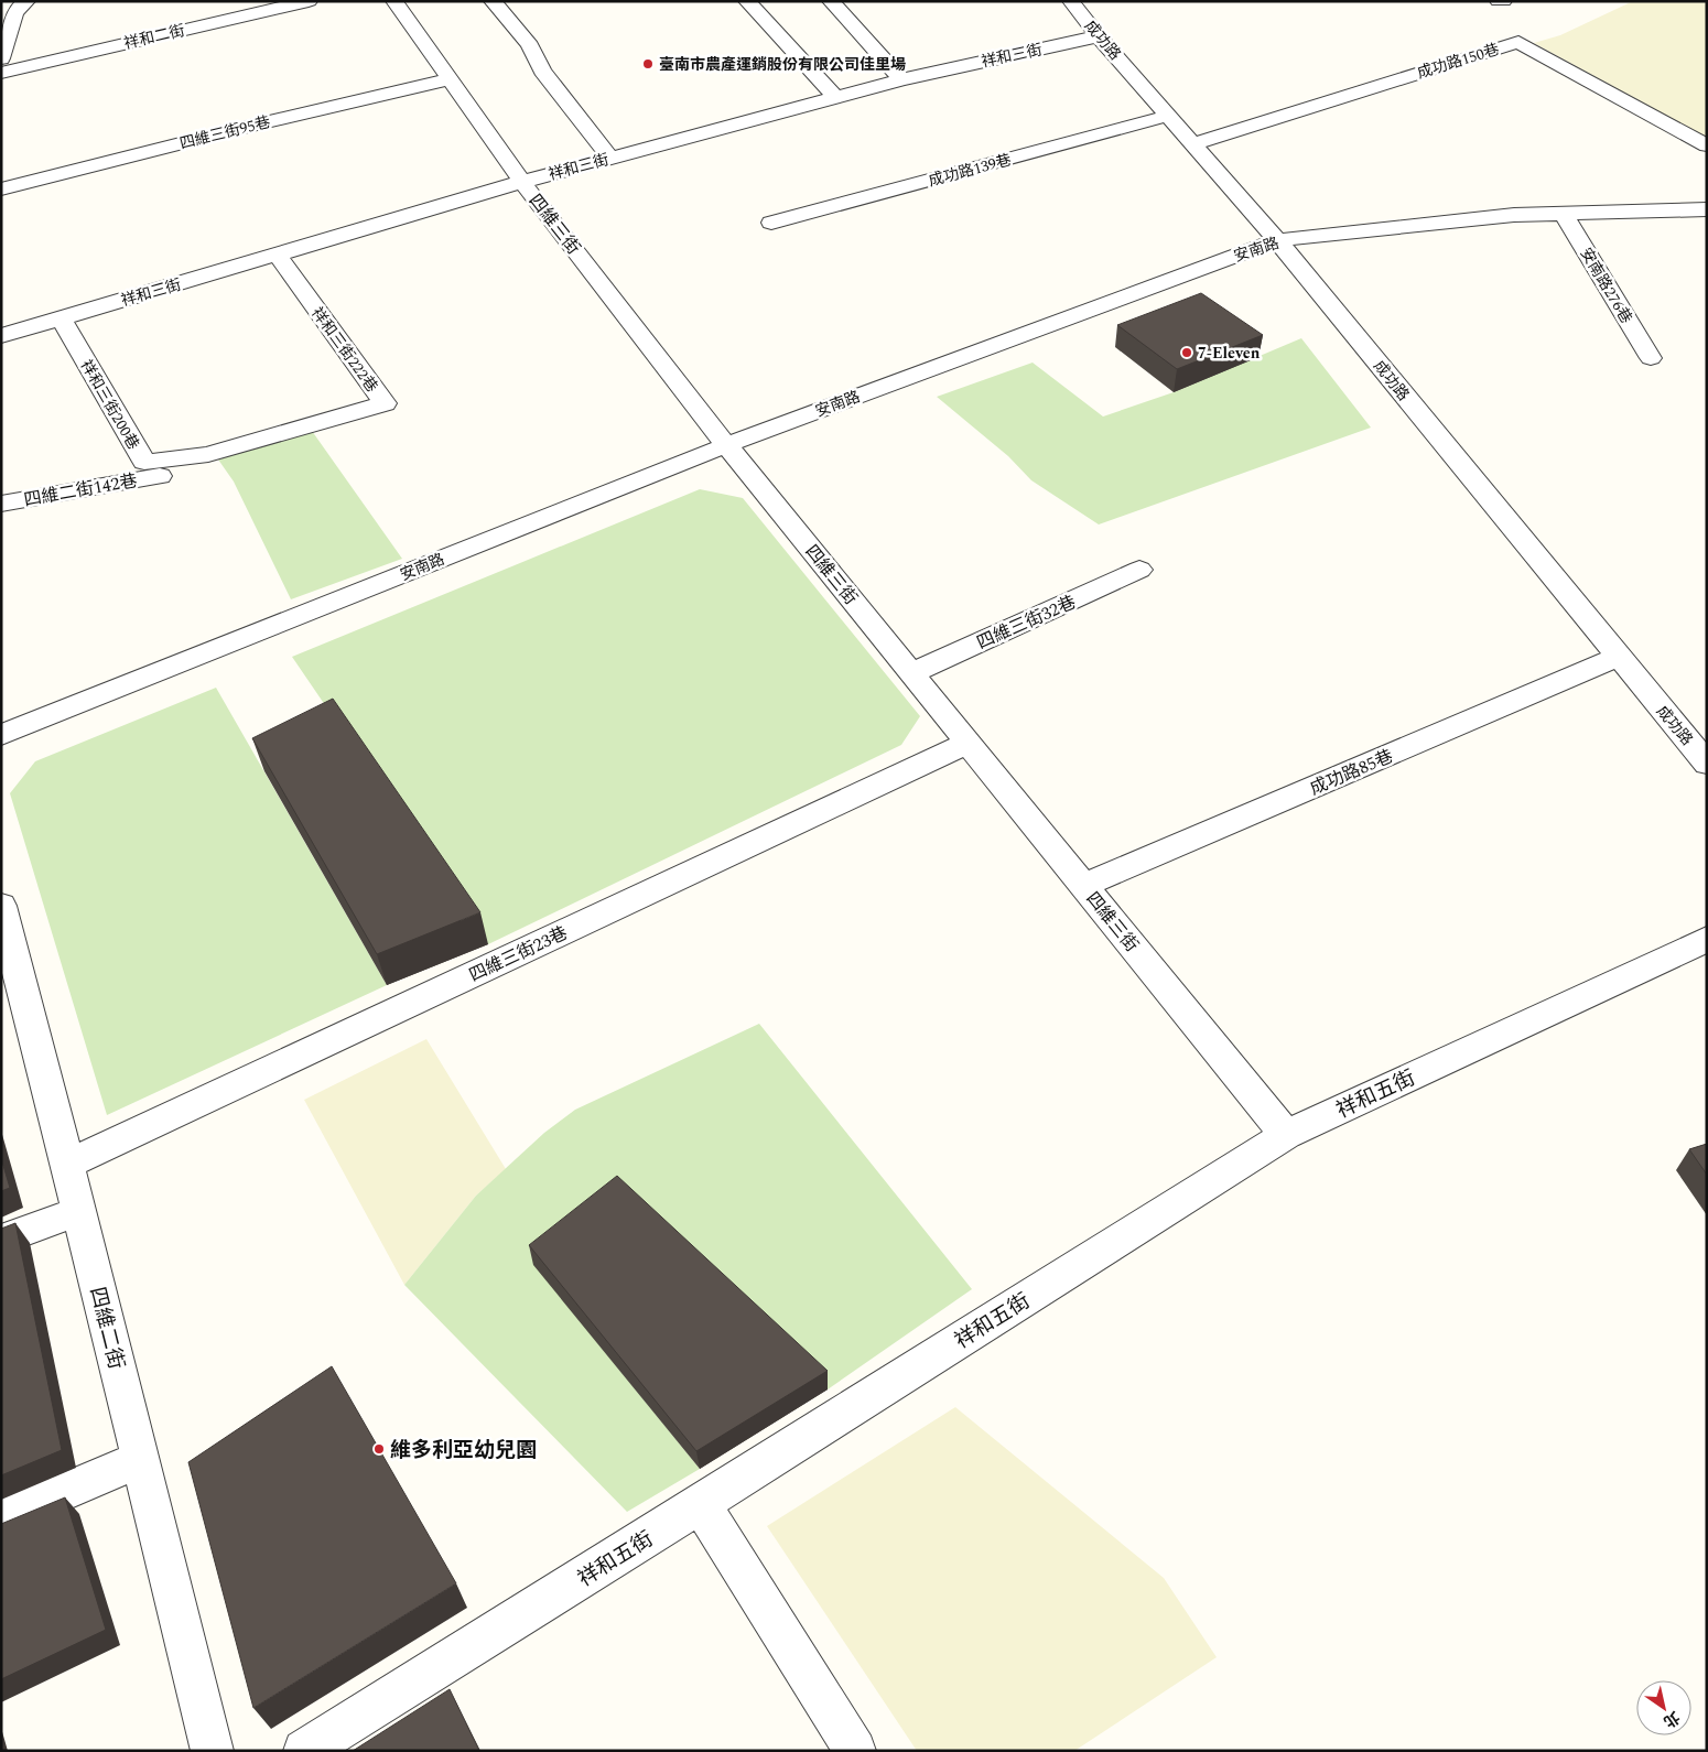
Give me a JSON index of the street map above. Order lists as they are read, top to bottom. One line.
{"streets":{"street":["祥和二街","成功路","祥和三街","成功路150巷","四維三街95巷","成功路139巷","四維三街","安南路","安南路276巷","祥和三街222巷","祥和三街200巷","四維二街142巷","四維三街32巷","成功路85巷","四維三街23巷","祥和五街","四維二街"]},"crossings":[["成功路","祥和三街"],["成功路","成功路150巷"],["成功路","成功路139巷"],["成功路","安南路"],["成功路","成功路85巷"],["祥和三街","四維三街"],["祥和三街","祥和三街222巷"],["祥和三街","祥和三街200巷"],["四維三街95巷","四維三街"],["四維三街","安南路"],["四維三街","四維三街32巷"],["四維三街","成功路85巷"],["四維三街","四維三街23巷"],["四維三街","祥和五街"],["安南路","安南路276巷"],["祥和三街222巷","祥和三街200巷"],["四維三街23巷","四維二街"]],"places":["臺南市農產運銷股份有限公司佳里場","7-Eleven","維多利亞幼兒園"],"north":"bottom right"}
